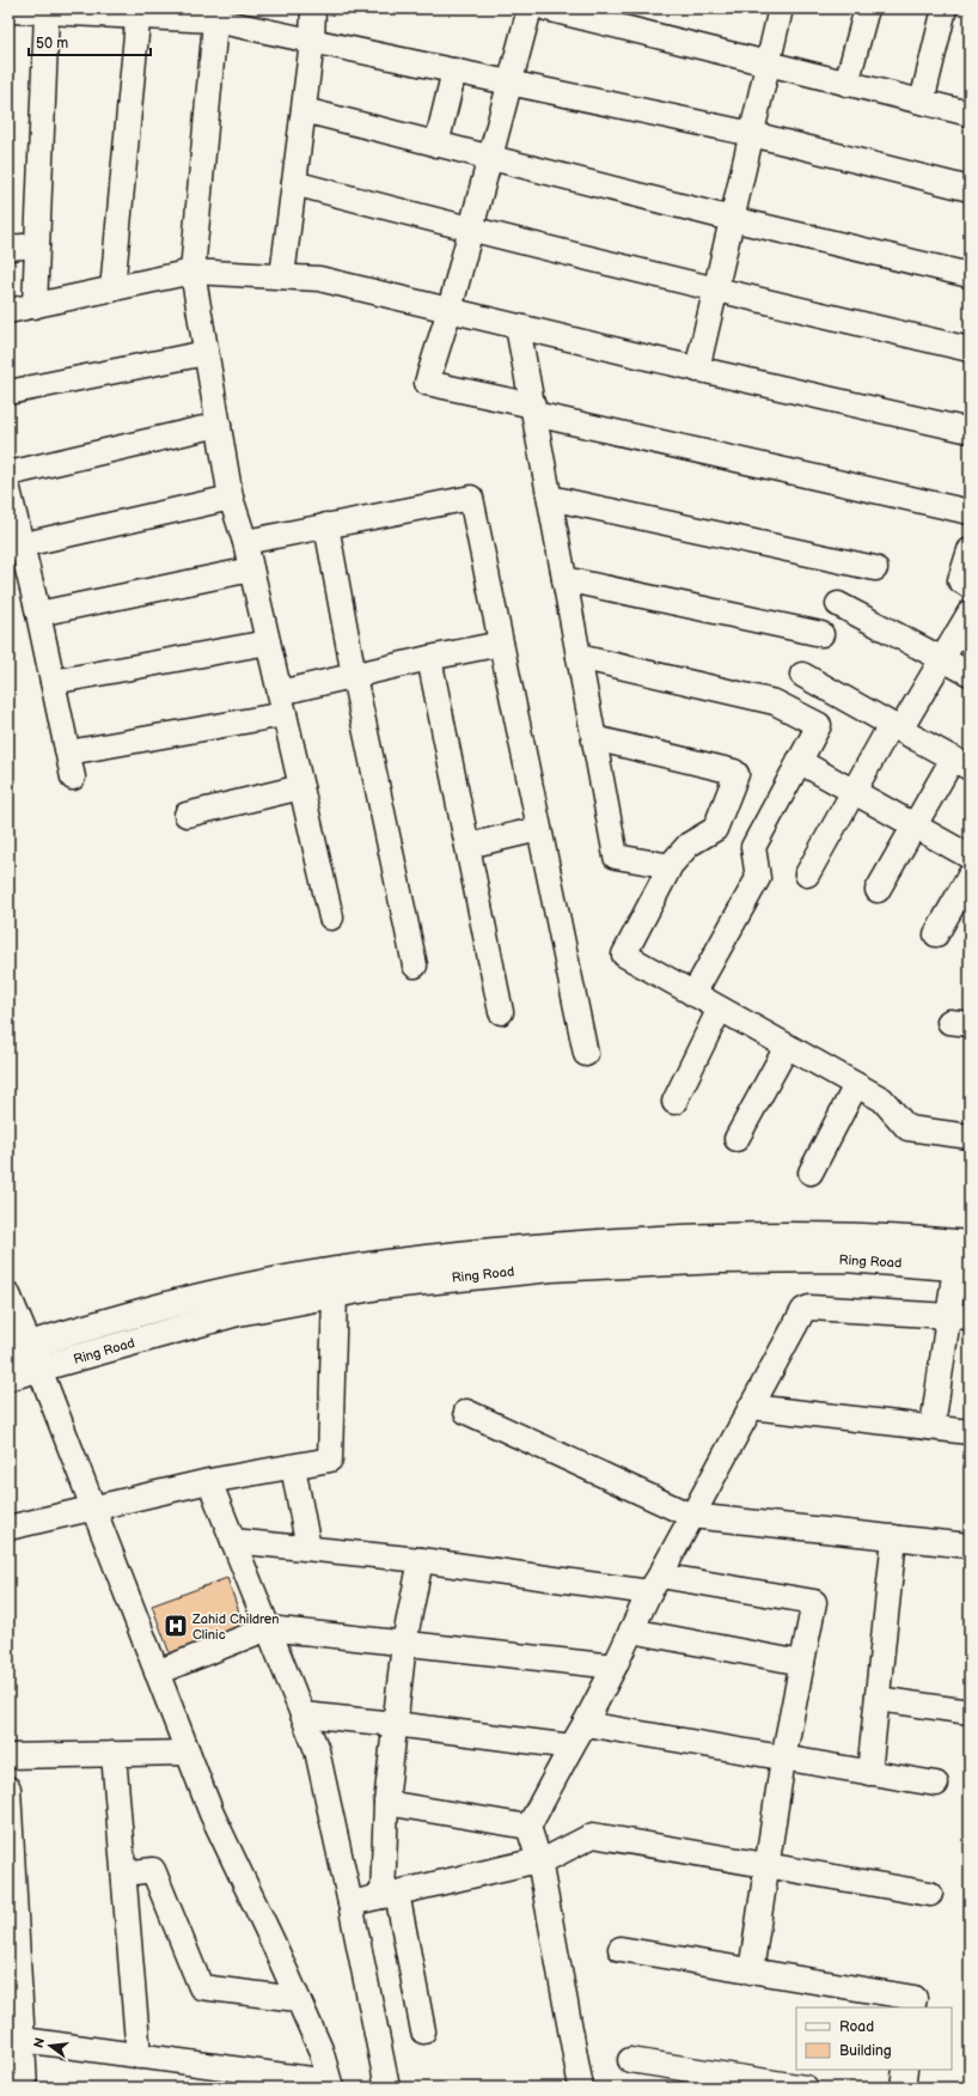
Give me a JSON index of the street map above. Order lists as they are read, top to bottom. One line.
{"streets":{"highway":["Ring Road"]},"places":{"hospital":["Zahid Children Clinic"]},"legend":["Road","Building"],"scale_bar":"50 m","north":"left"}
